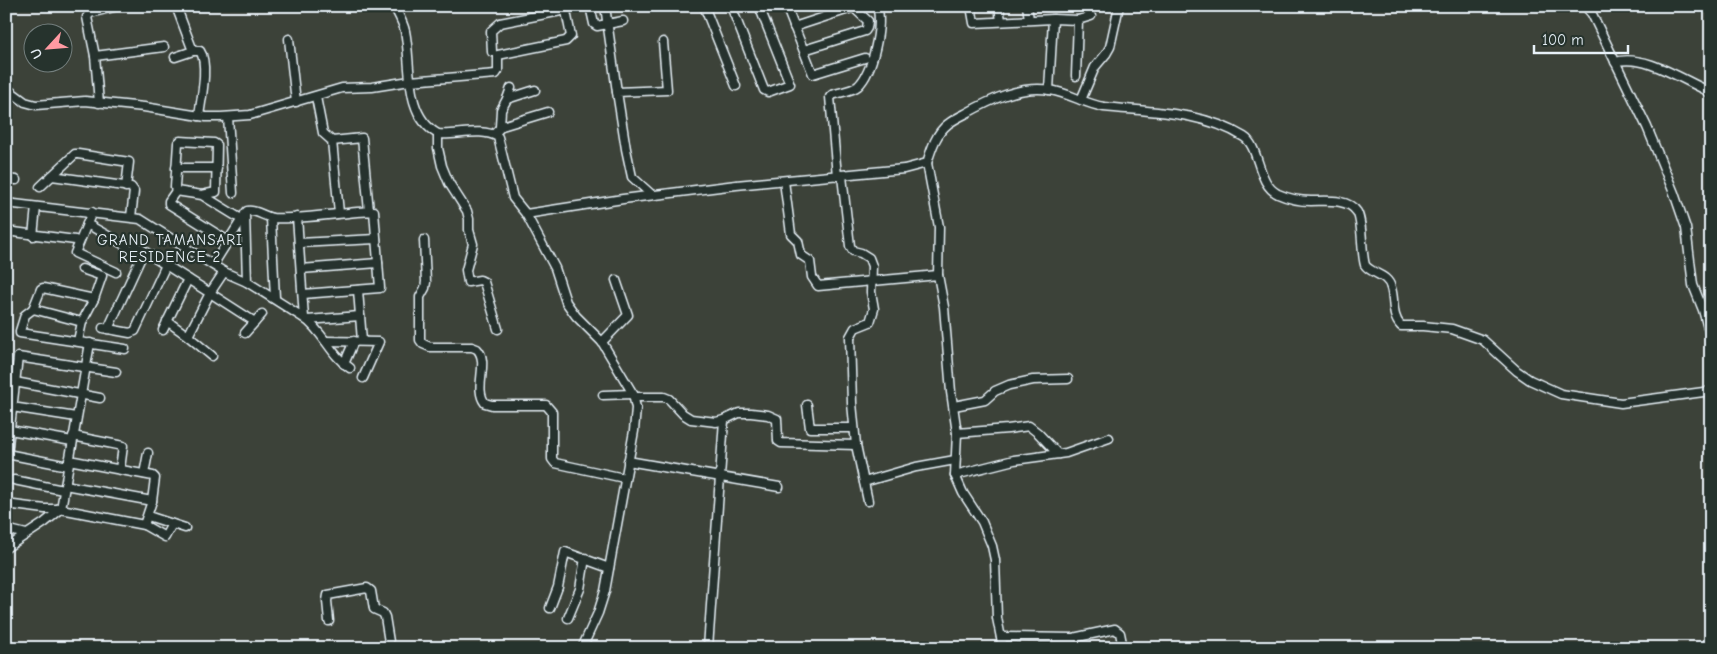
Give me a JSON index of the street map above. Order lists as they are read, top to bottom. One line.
{"districts":["GRAND TAMANSARI RESIDENCE 2"],"scale_bar":"100 m","north":"bottom left"}
